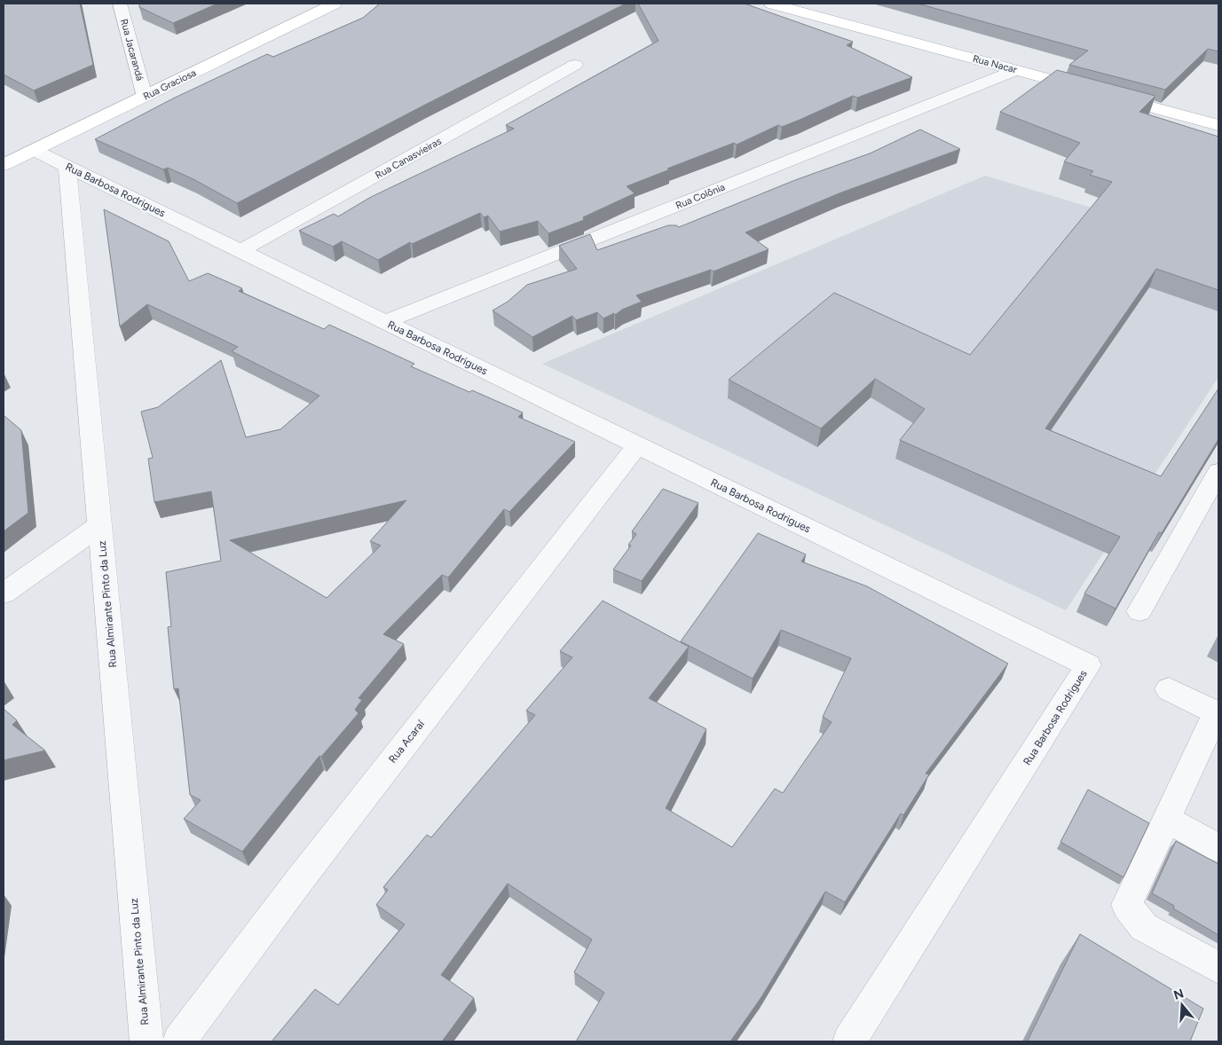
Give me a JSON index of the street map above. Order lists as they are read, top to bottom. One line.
{"streets":{"main road":["Rua Nacar","Rua Graciosa"],"street":["Rua Jacarandá","Rua Canasvieiras","Rua Barbosa Rodrigues","Rua Colônia","Rua Almirante Pinto da Luz","Rua Acaraí"]},"crossings":[["Rua Jacarandá","Rua Graciosa"],["Rua Nacar","Rua Colônia"],["Rua Graciosa","Rua Barbosa Rodrigues"],["Rua Canasvieiras","Rua Barbosa Rodrigues"],["Rua Barbosa Rodrigues","Rua Colônia"],["Rua Barbosa Rodrigues","Rua Almirante Pinto da Luz"],["Rua Barbosa Rodrigues","Rua Acaraí"]],"north":"top"}
